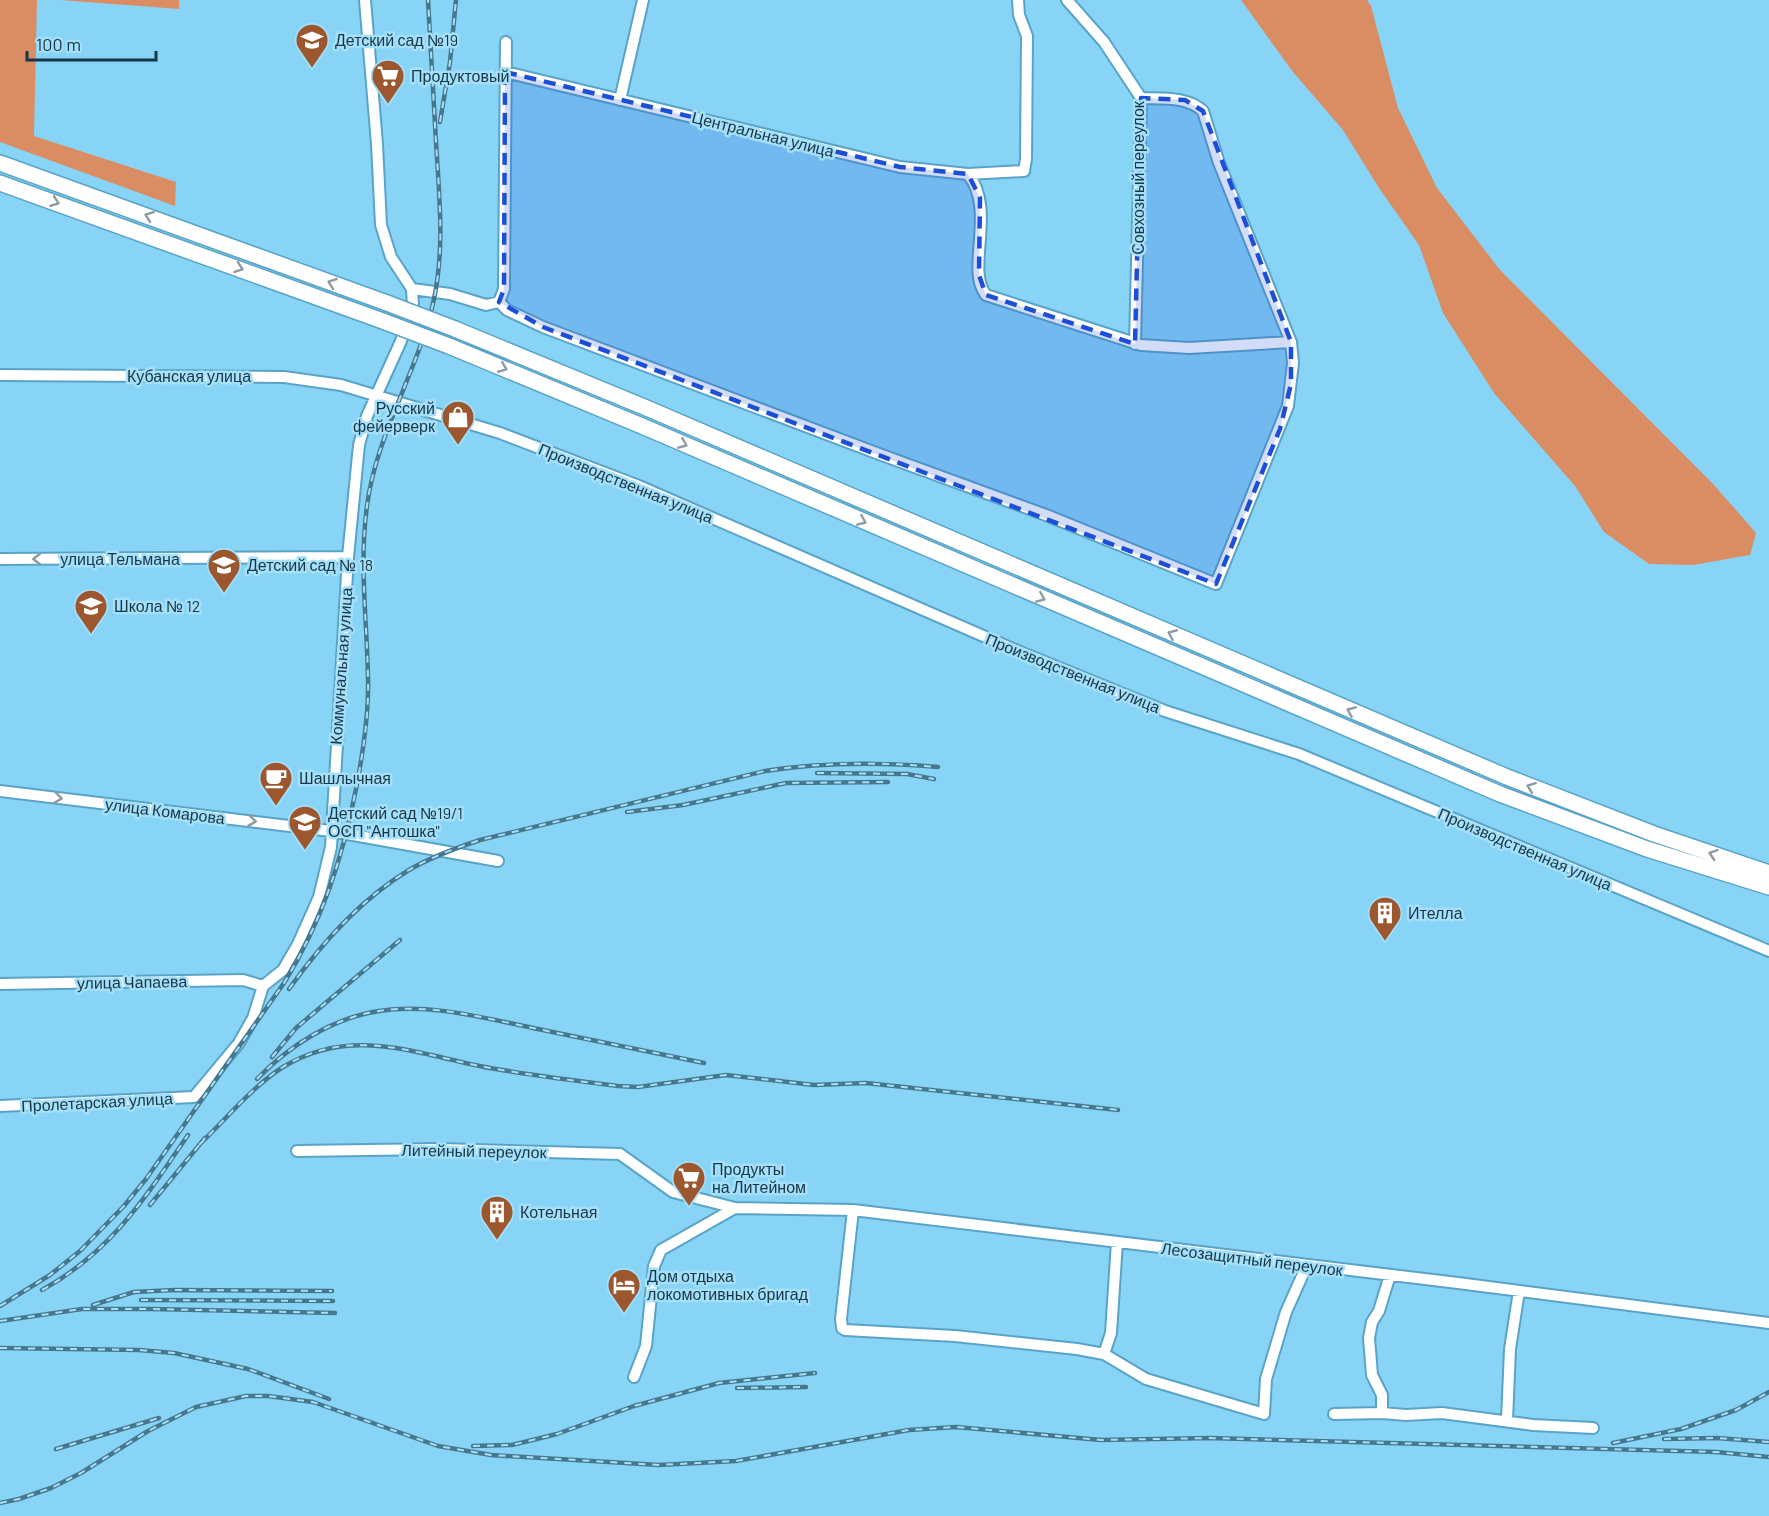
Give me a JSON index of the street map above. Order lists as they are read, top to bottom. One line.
{"streets":{"street":["Центральная улица","Совхозный переулок","Кубанская улица","Производственная улица","улица Тельмана","Коммунальная улица","улица Комарова","улица Чапаева","Пролетарская улица","Литейный переулок","Лесозащитный переулок"]},"crossings":[["Кубанская улица","Производственная улица"],["Кубанская улица","Коммунальная улица"],["Производственная улица","Коммунальная улица"],["улица Тельмана","Коммунальная улица"],["Коммунальная улица","улица Комарова"],["Коммунальная улица","улица Чапаева"],["Коммунальная улица","Пролетарская улица"],["улица Чапаева","Пролетарская улица"],["Литейный переулок","Лесозащитный переулок"]],"one_way":["улица Тельмана","улица Комарова"],"places":{"school or university":["Детский сад №19","Детский сад № 18","Школа № 12","Детский сад №19/1 ОСП \"Антошка\""],"supermarket":["Продуктовый","Продукты на Литейном"],"shop":["Русский фейерверк"],"cafe":["Шашлычная"],"building":["Ителла","Котельная"],"hotel":["Дом отдыха локомотивных бригад"]},"scale_bar":"100 m"}
